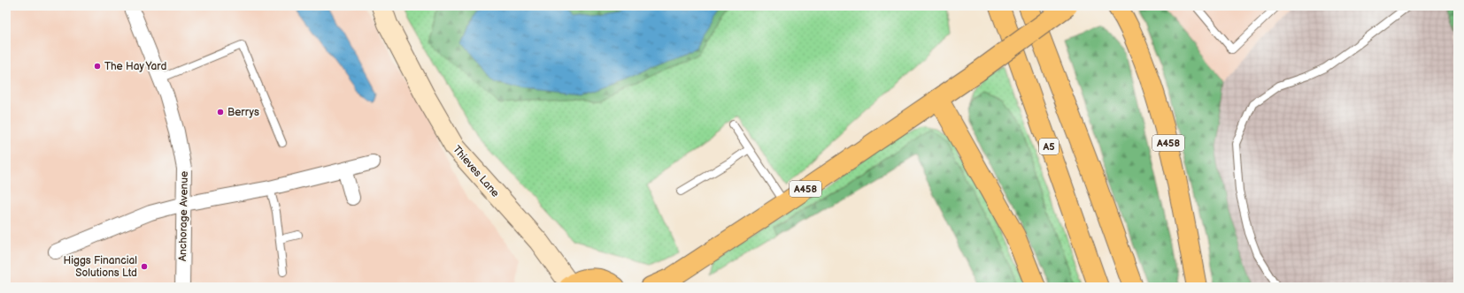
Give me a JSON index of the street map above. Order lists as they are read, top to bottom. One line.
{"streets":{"main road":["A458","A5","Thieves Lane"],"street":["Anchorage Avenue"]},"places":["The Hay Yard","Berrys","Higgs Financial Solutions Ltd"]}
